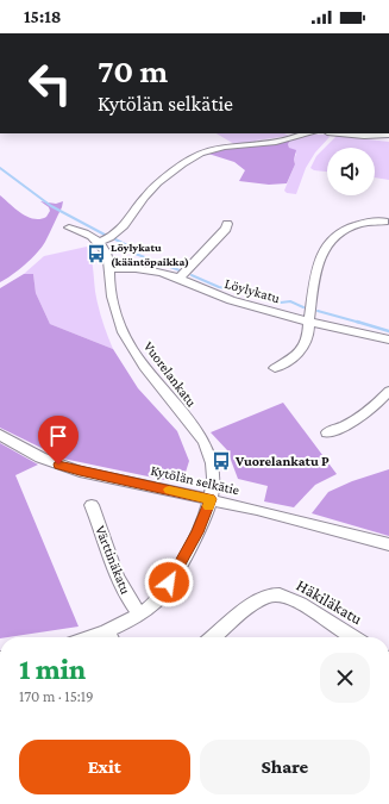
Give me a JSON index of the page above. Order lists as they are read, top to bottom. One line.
{"streets":{"street":["Löylykatu","Vuorelankatu","Kytölän selkätie","Värttinäkatu","Häkiläkatu"]},"crossings":[["Löylykatu","Vuorelankatu"],["Vuorelankatu","Kytölän selkätie"],["Vuorelankatu","Värttinäkatu"]],"places":{"bus stop":["Löylykatu (kääntöpaikka)","Vuorelankatu P"]},"page":{"status":"15:18","turn":["70 m","Kytölän selkätie"],"heading":["1 min","170 m · 15:19"],"buttons":["Exit","Share"]}}
